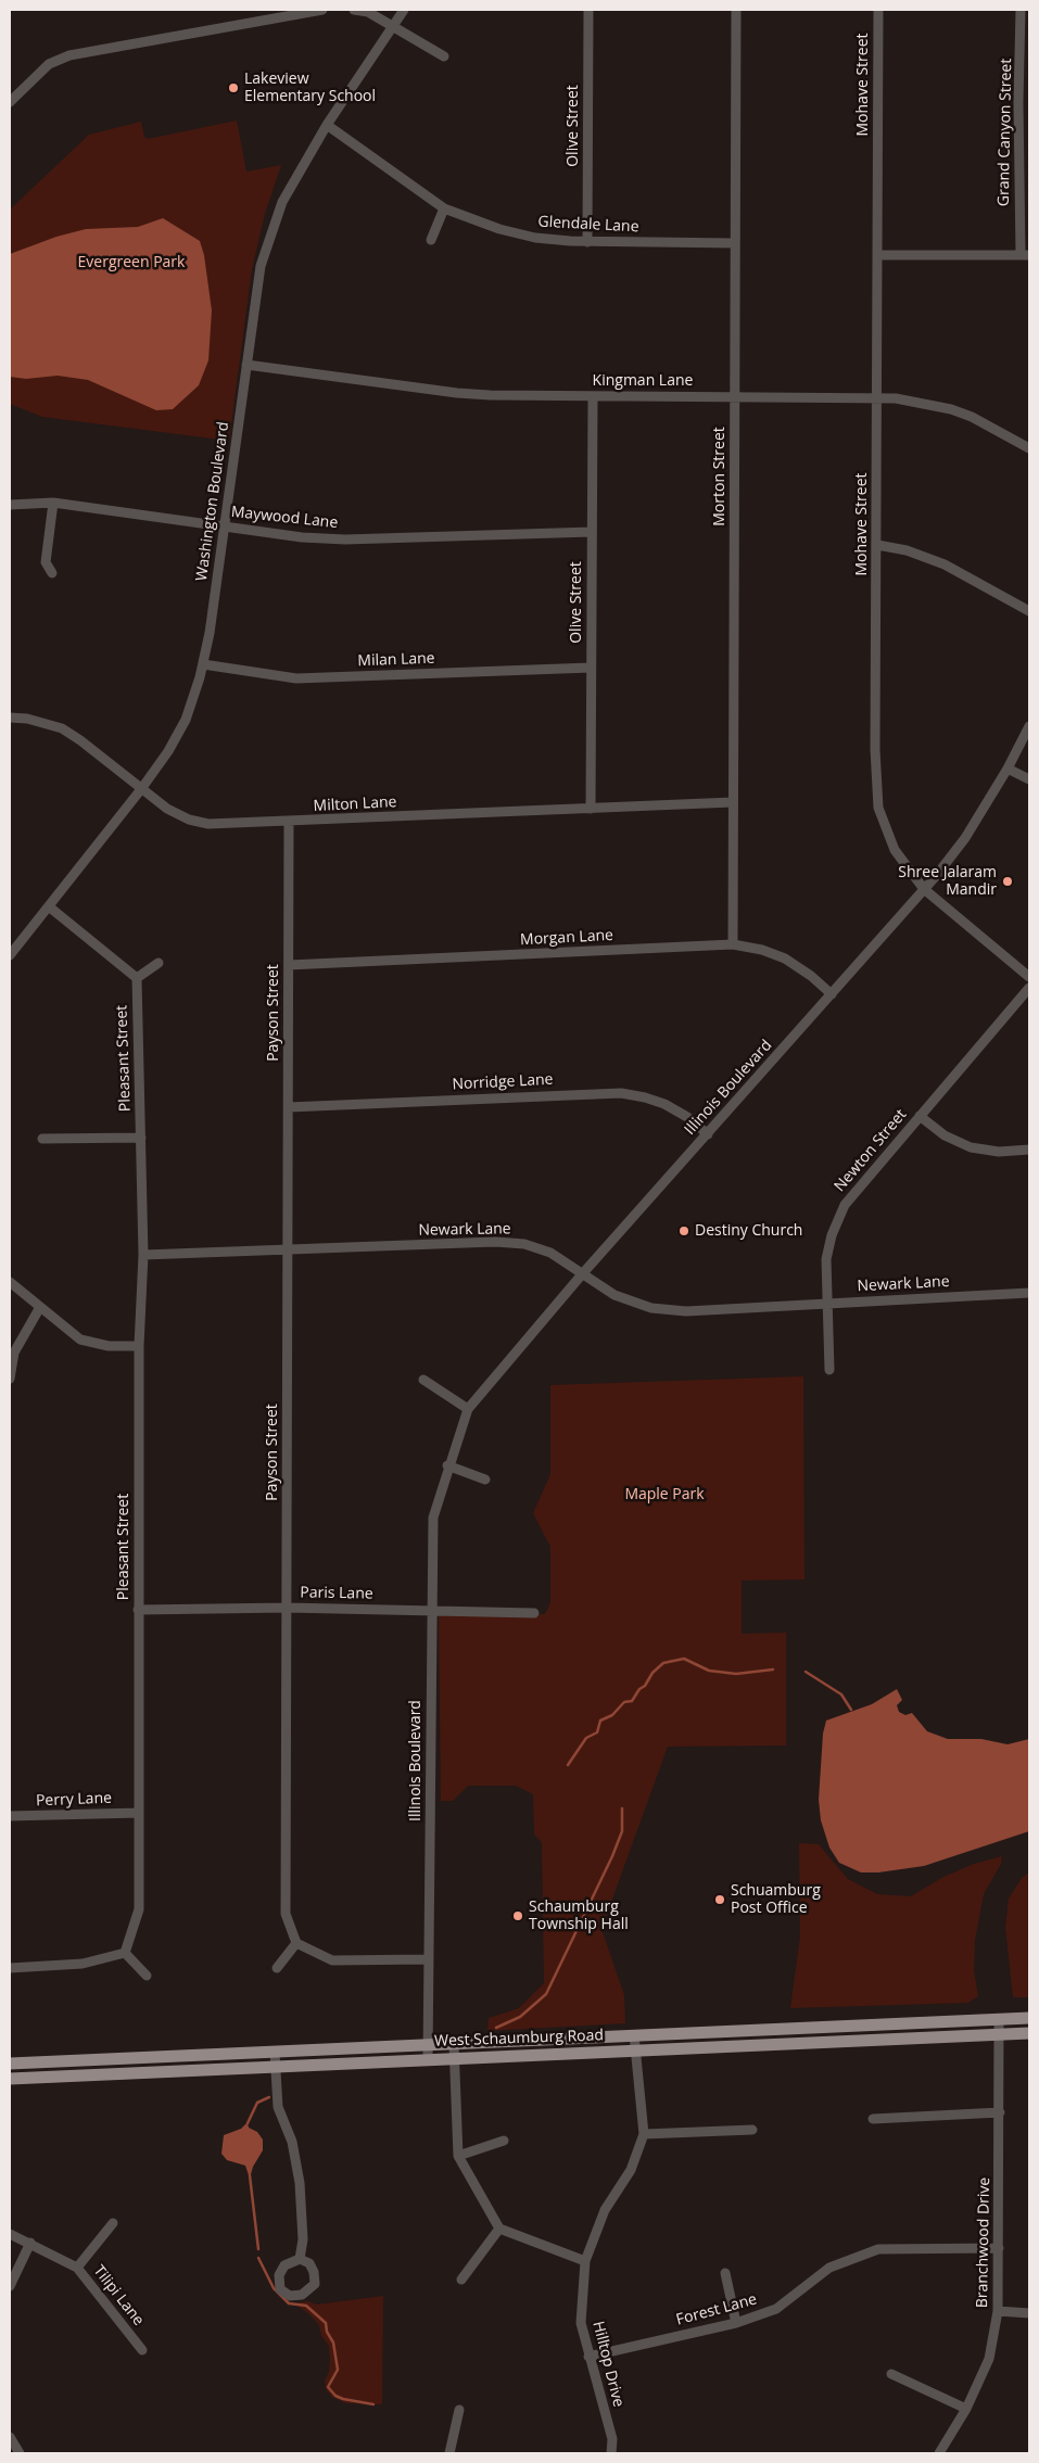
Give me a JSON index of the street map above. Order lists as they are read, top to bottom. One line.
{"streets":{"main road":["West Schaumburg Road"],"street":["Mohave Street","Olive Street","Grand Canyon Street","Glendale Lane","Kingman Lane","Morton Street","Washington Boulevard","Maywood Lane","Milan Lane","Milton Lane","Morgan Lane","Payson Street","Pleasant Street","Norridge Lane","Illinois Boulevard","Newton Street","Newark Lane","Paris Lane","Perry Lane","Branchwood Drive","Tilipi Lane","Forest Lane","Hilltop Drive"]},"crossings":[["Mohave Street","Kingman Lane"],["Mohave Street","Illinois Boulevard"],["Olive Street","Glendale Lane"],["Olive Street","Kingman Lane"],["Olive Street","Maywood Lane"],["Olive Street","Milan Lane"],["Olive Street","Milton Lane"],["Glendale Lane","Morton Street"],["Glendale Lane","Washington Boulevard"],["Kingman Lane","Morton Street"],["Kingman Lane","Washington Boulevard"],["Morton Street","Milton Lane"],["Morton Street","Morgan Lane"],["Washington Boulevard","Maywood Lane"],["Washington Boulevard","Milan Lane"],["Washington Boulevard","Milton Lane"],["Milton Lane","Payson Street"],["Morgan Lane","Payson Street"],["Morgan Lane","Illinois Boulevard"],["Payson Street","Norridge Lane"],["Payson Street","Newark Lane"],["Payson Street","Paris Lane"],["Pleasant Street","Newark Lane"],["Pleasant Street","Paris Lane"],["Pleasant Street","Perry Lane"],["Norridge Lane","Illinois Boulevard"],["Illinois Boulevard","Newark Lane"],["Illinois Boulevard","Paris Lane"],["Illinois Boulevard","West Schaumburg Road"],["Newton Street","Newark Lane"],["West Schaumburg Road","Branchwood Drive"],["West Schaumburg Road","Hilltop Drive"],["Branchwood Drive","Forest Lane"],["Forest Lane","Hilltop Drive"]],"parks":["Evergreen Park","Maple Park"],"places":["Lakeview Elementary School","Shree Jalaram Mandir","Destiny Church","Schuamburg Post Office","Schaumburg Township Hall"]}
